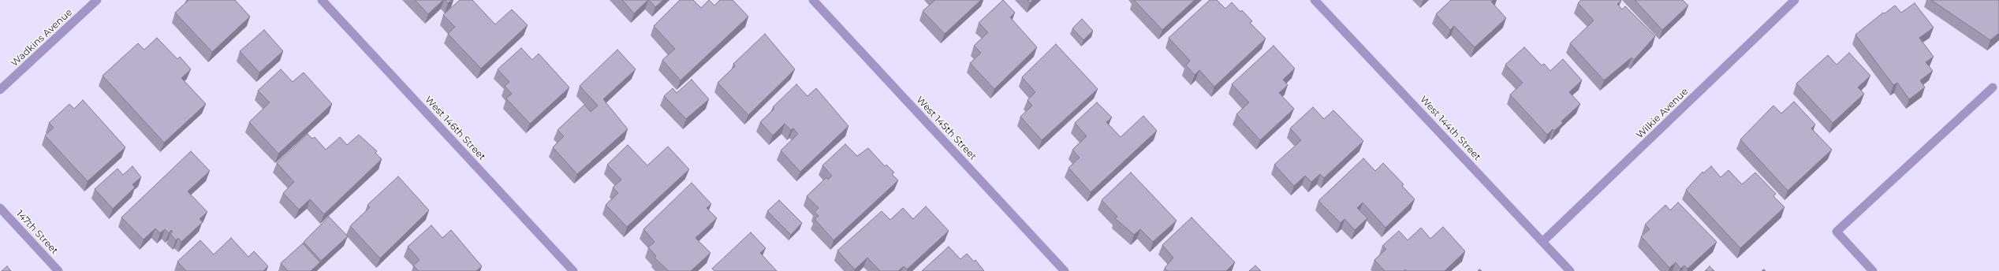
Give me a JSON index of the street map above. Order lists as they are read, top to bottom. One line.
{"streets":{"street":["Wadkins Avenue","Wilkie Avenue","West 146th Street","West 145th Street","West 144th Street","147th Street"]},"crossings":[["Wilkie Avenue","West 144th Street"]]}
